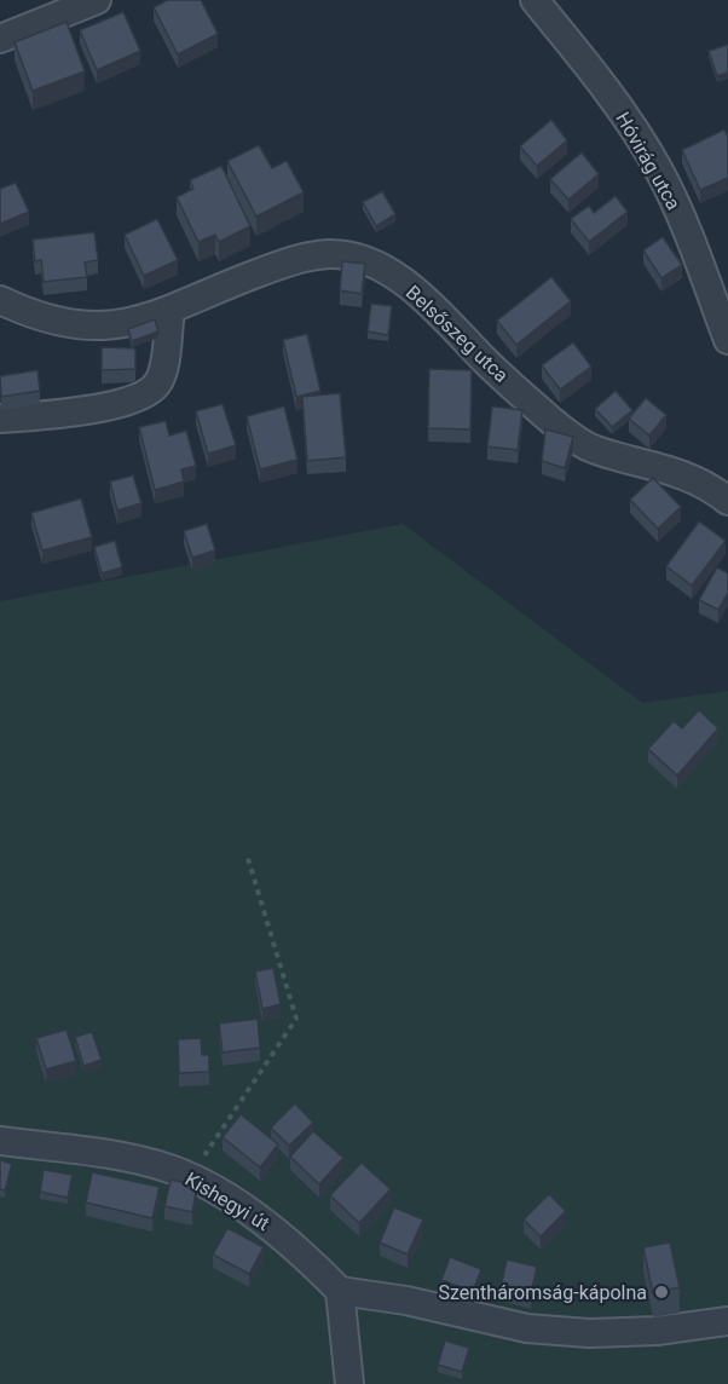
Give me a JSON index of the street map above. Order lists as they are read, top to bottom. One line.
{"streets":{"street":["Hóvirág utca","Belsőszeg utca","Kishegyi út"]},"places":["Szentháromság-kápolna"]}
